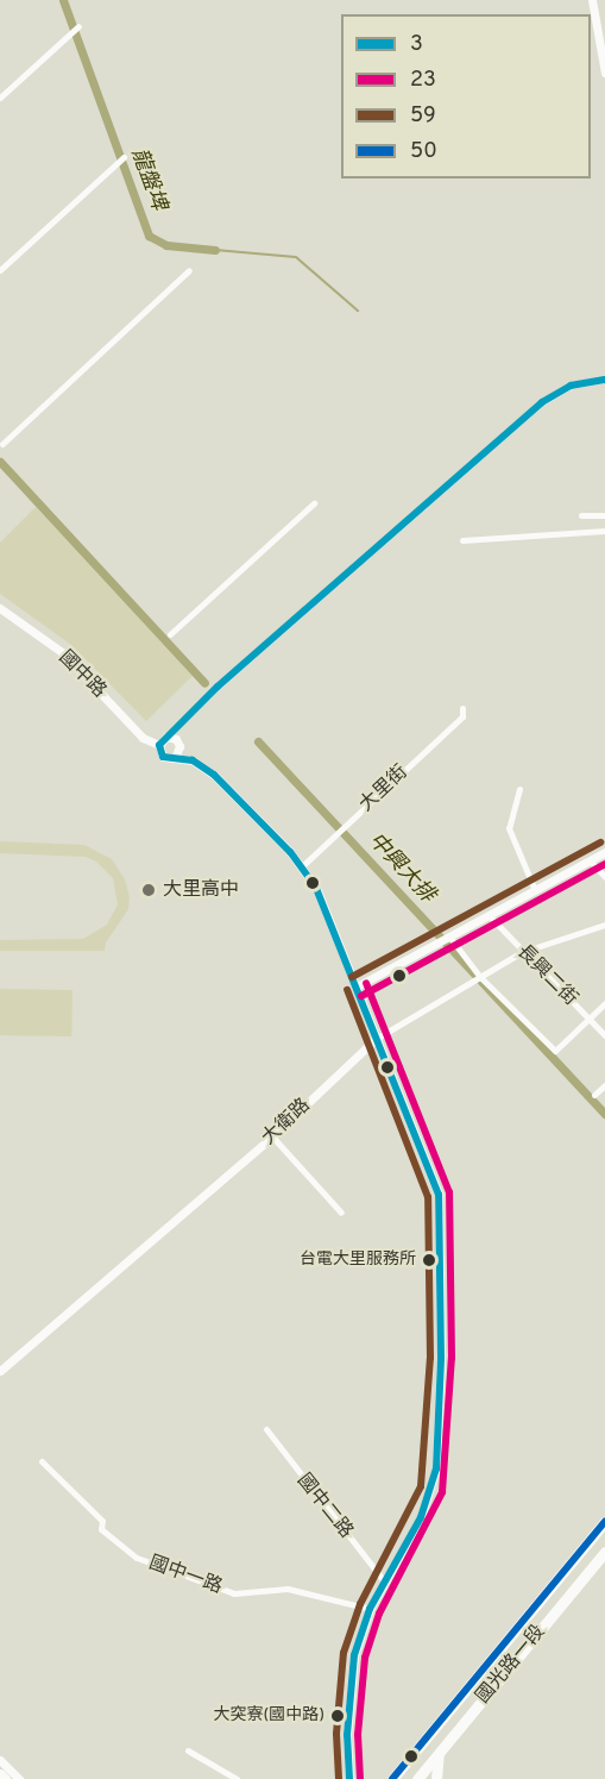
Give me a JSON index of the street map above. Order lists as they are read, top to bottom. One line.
{"streets":{"main road":["國光路一段"],"street":["國中路","大里街","長興二街","大衛路","國中二路","國中一路"]},"crossings":[["國中路","大里街"],["國中路","大衛路"],["國中路","國中二路"],["國中路","國中一路"],["長興二街","大衛路"]],"water":["龍盤埤","中興大排"],"places":["大里高中","台電大里服務所","大突寮(國中路)"],"lines":["transit line 3","transit line 59","transit line 23","transit line 50"],"legend":["3","23","59","50"]}
